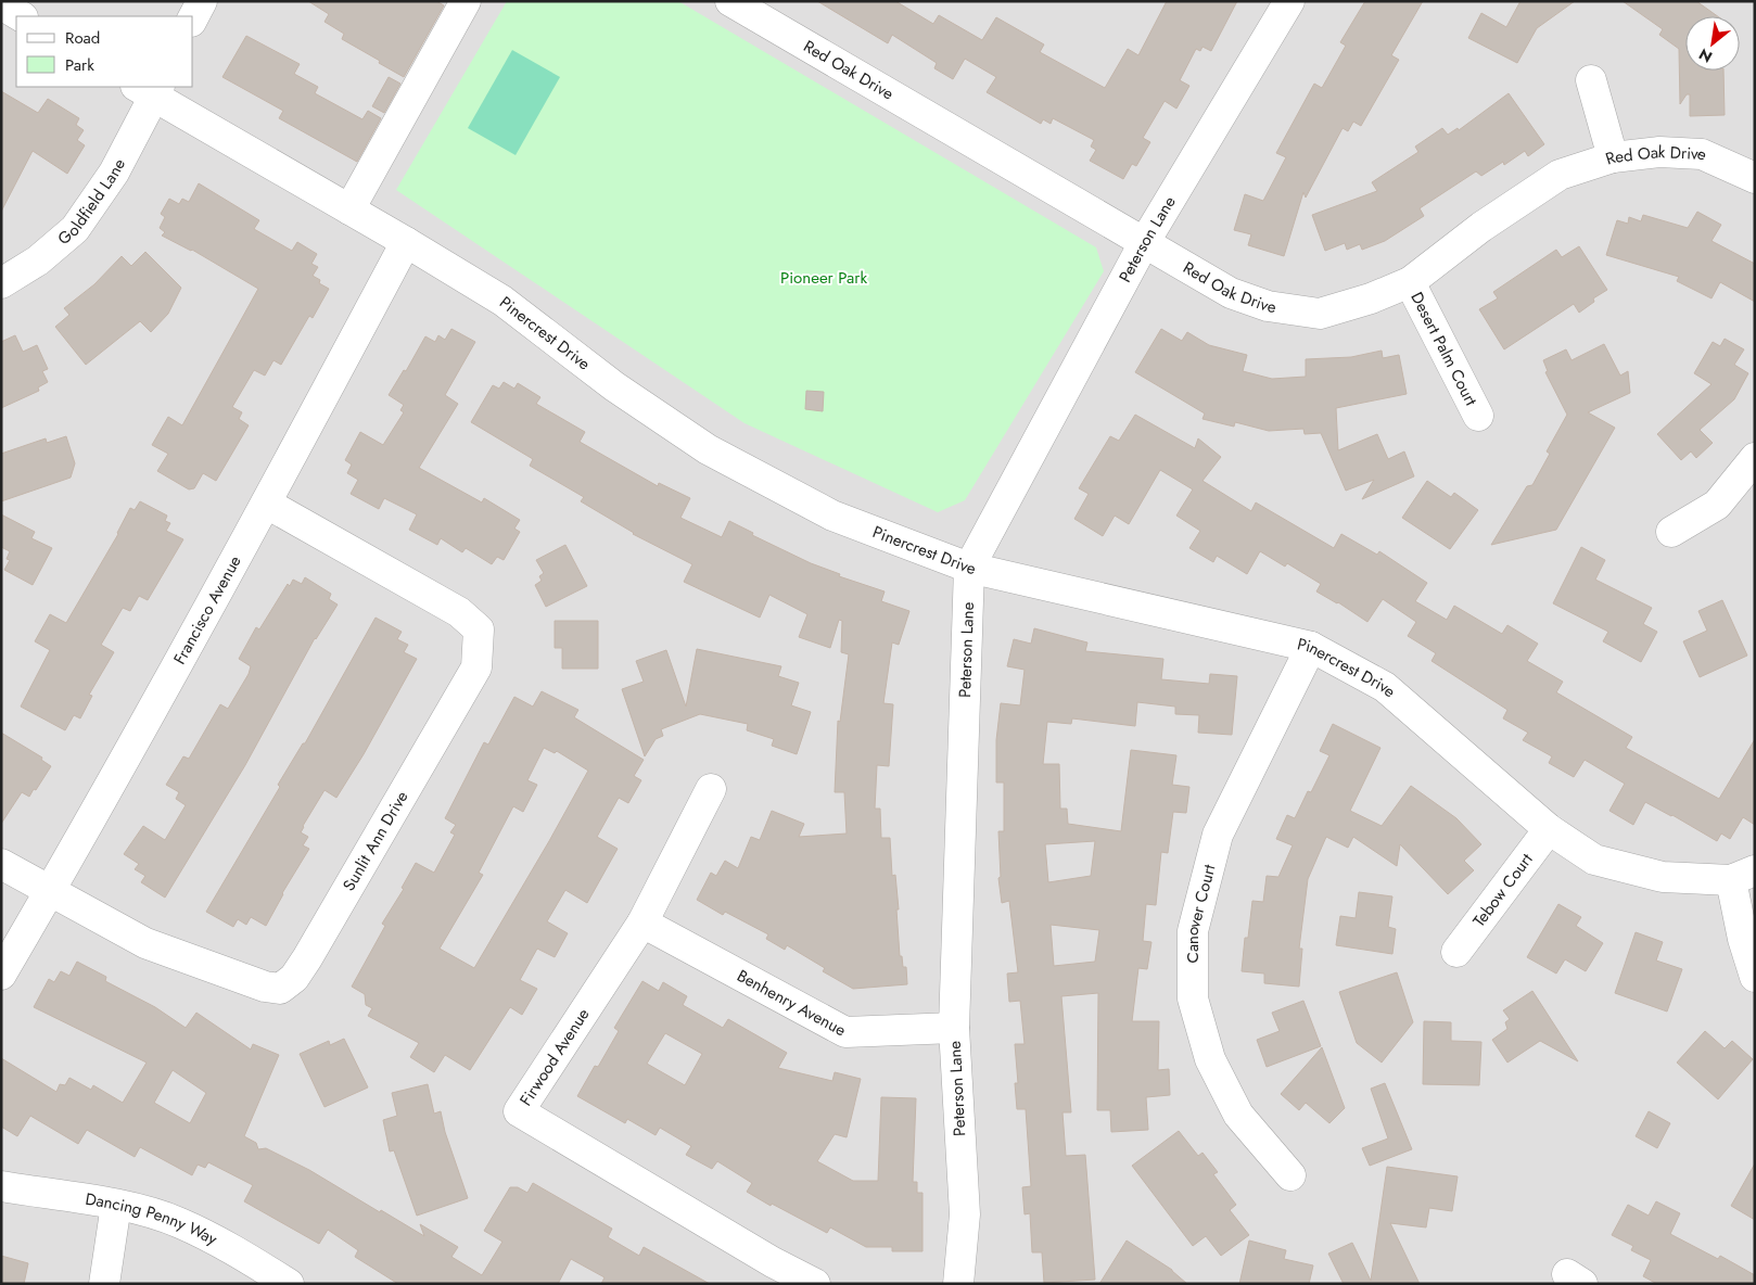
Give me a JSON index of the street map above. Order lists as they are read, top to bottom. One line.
{"streets":{"street":["Red Oak Drive","Goldfield Lane","Peterson Lane","Pinercrest Drive","Desert Palm Court","Francisco Avenue","Sunlit Ann Drive","Tebow Court","Canover Court","Benhenry Avenue","Firwood Avenue","Dancing Penny Way"]},"crossings":[["Red Oak Drive","Peterson Lane"],["Red Oak Drive","Desert Palm Court"],["Goldfield Lane","Pinercrest Drive"],["Peterson Lane","Pinercrest Drive"],["Peterson Lane","Benhenry Avenue"],["Pinercrest Drive","Francisco Avenue"],["Pinercrest Drive","Tebow Court"],["Pinercrest Drive","Canover Court"],["Francisco Avenue","Sunlit Ann Drive"],["Benhenry Avenue","Firwood Avenue"]],"parks":["Pioneer Park"],"legend":["Road","Park"],"north":"bottom left"}
